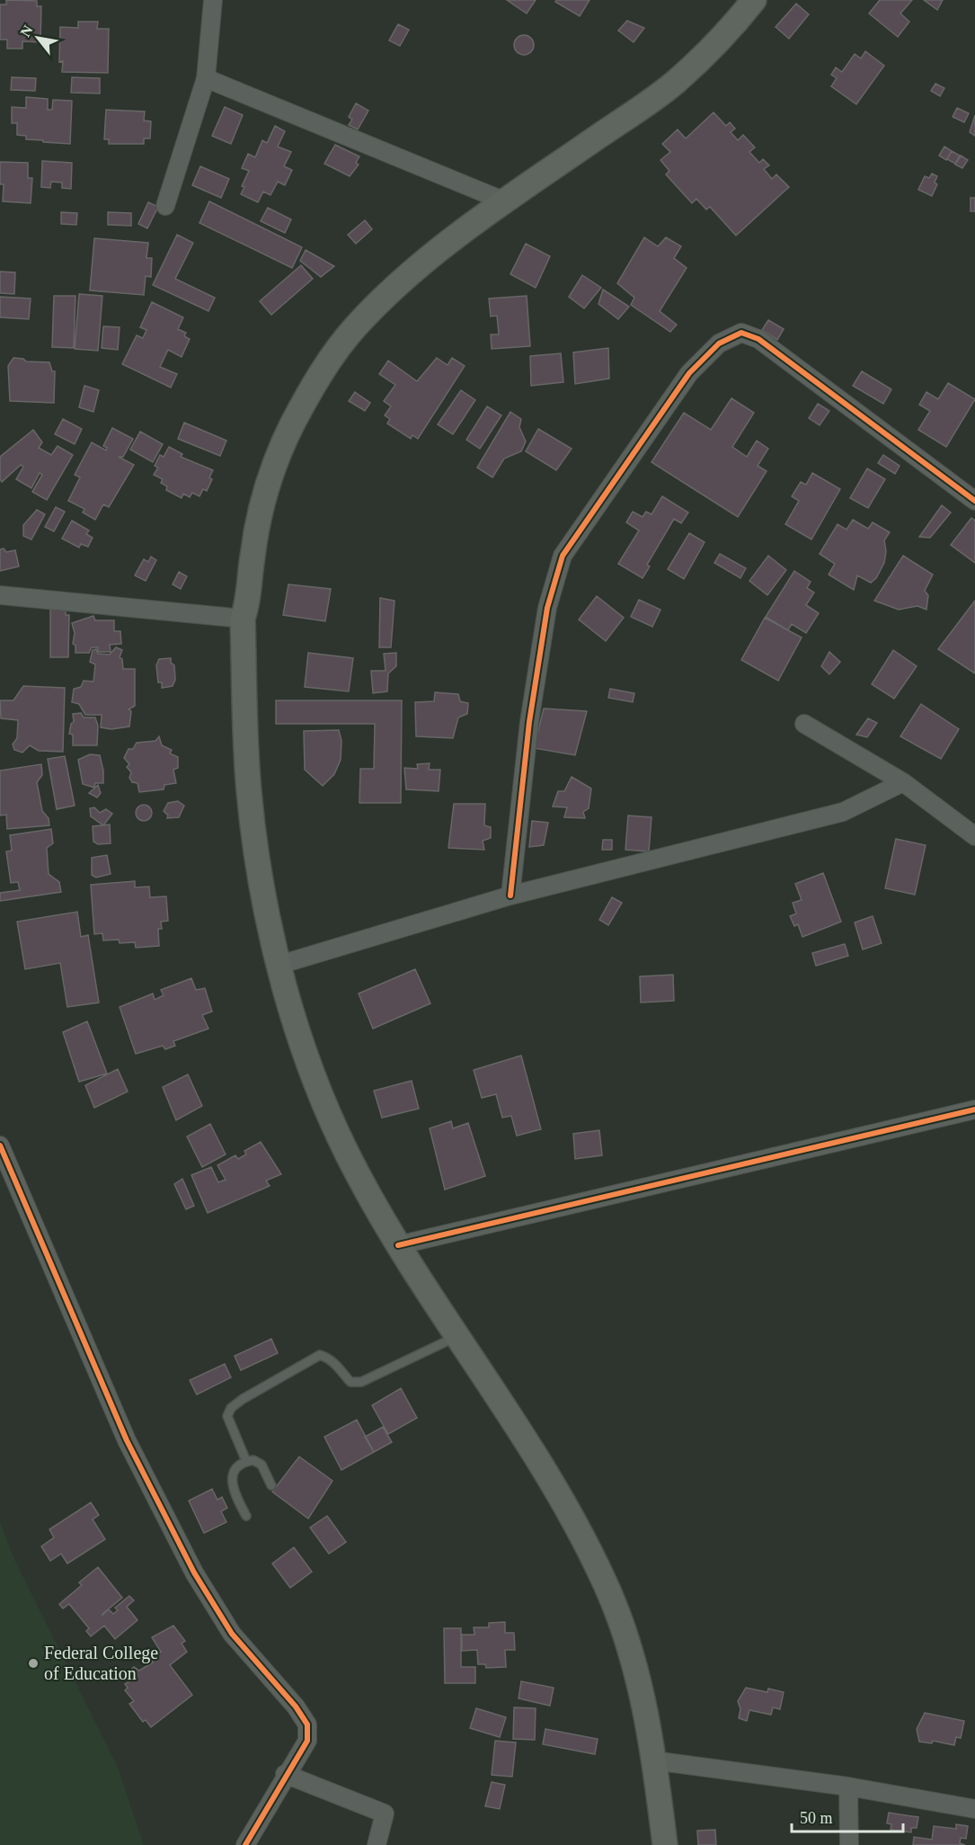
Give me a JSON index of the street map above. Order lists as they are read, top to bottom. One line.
{"places":["Federal College of Education"],"scale_bar":"50 m","north":"top left"}
